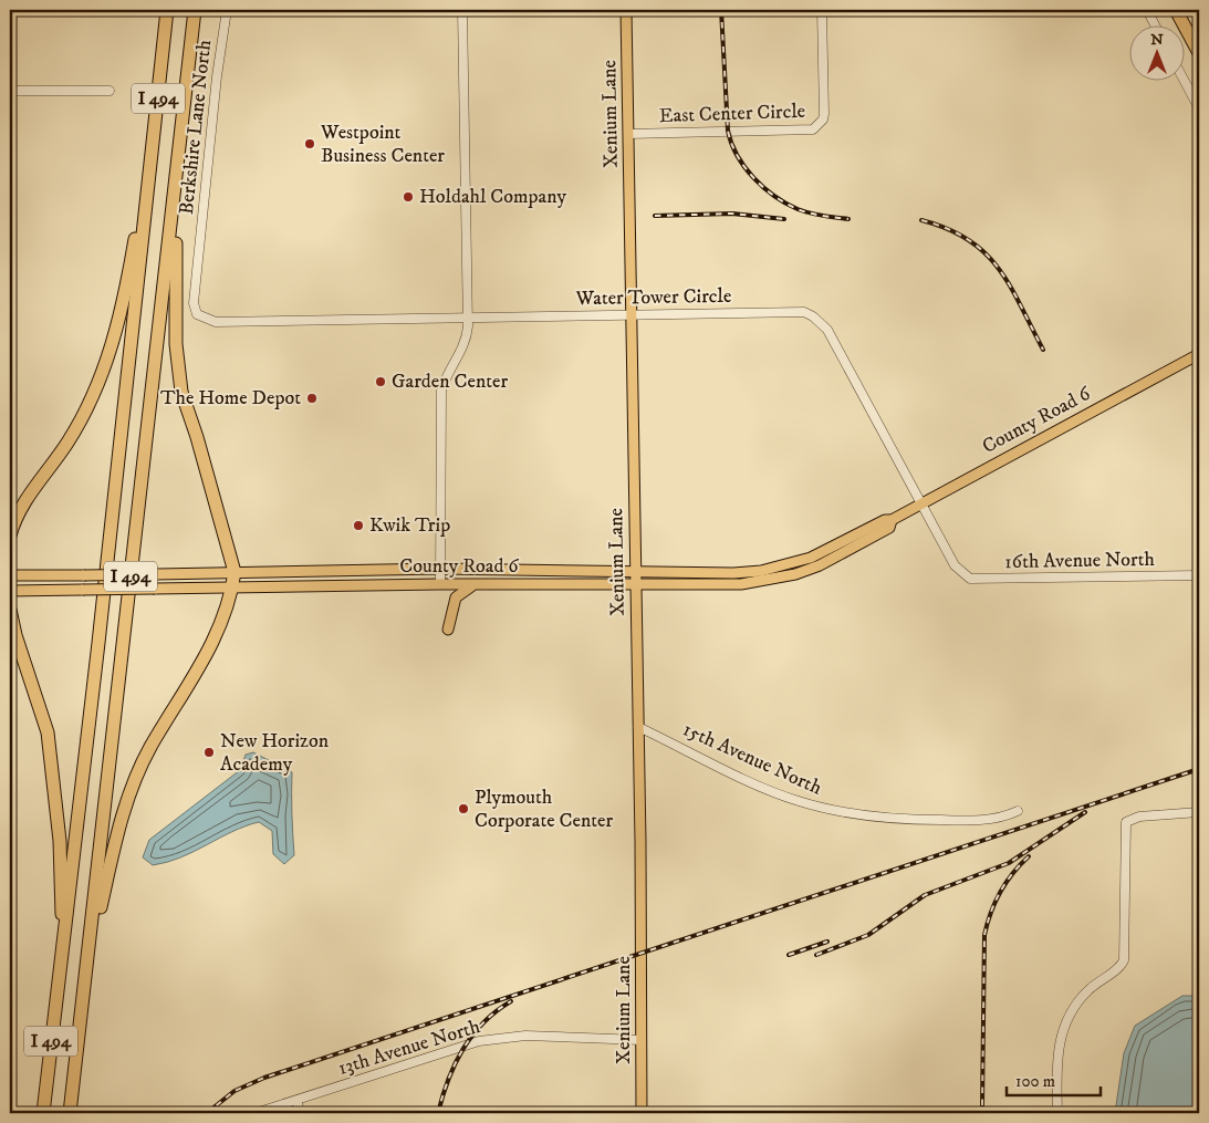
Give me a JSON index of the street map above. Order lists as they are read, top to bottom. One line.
{"streets":{"highway":["I 494"],"main road":["Xenium Lane","County Road 6"],"street":["East Center Circle","Berkshire Lane North","Water Tower Circle","16th Avenue North","15th Avenue North","13th Avenue North"]},"crossings":[["Xenium Lane","East Center Circle"],["Xenium Lane","Water Tower Circle"],["Xenium Lane","County Road 6"],["Xenium Lane","15th Avenue North"],["Xenium Lane","13th Avenue North"],["Berkshire Lane North","Water Tower Circle"],["Water Tower Circle","County Road 6"],["Water Tower Circle","16th Avenue North"]],"places":["Westpoint Business Center","Holdahl Company","Garden Center","The Home Depot","Kwik Trip","New Horizon Academy","Plymouth Corporate Center"],"scale_bar":"100 m","north":"top"}
